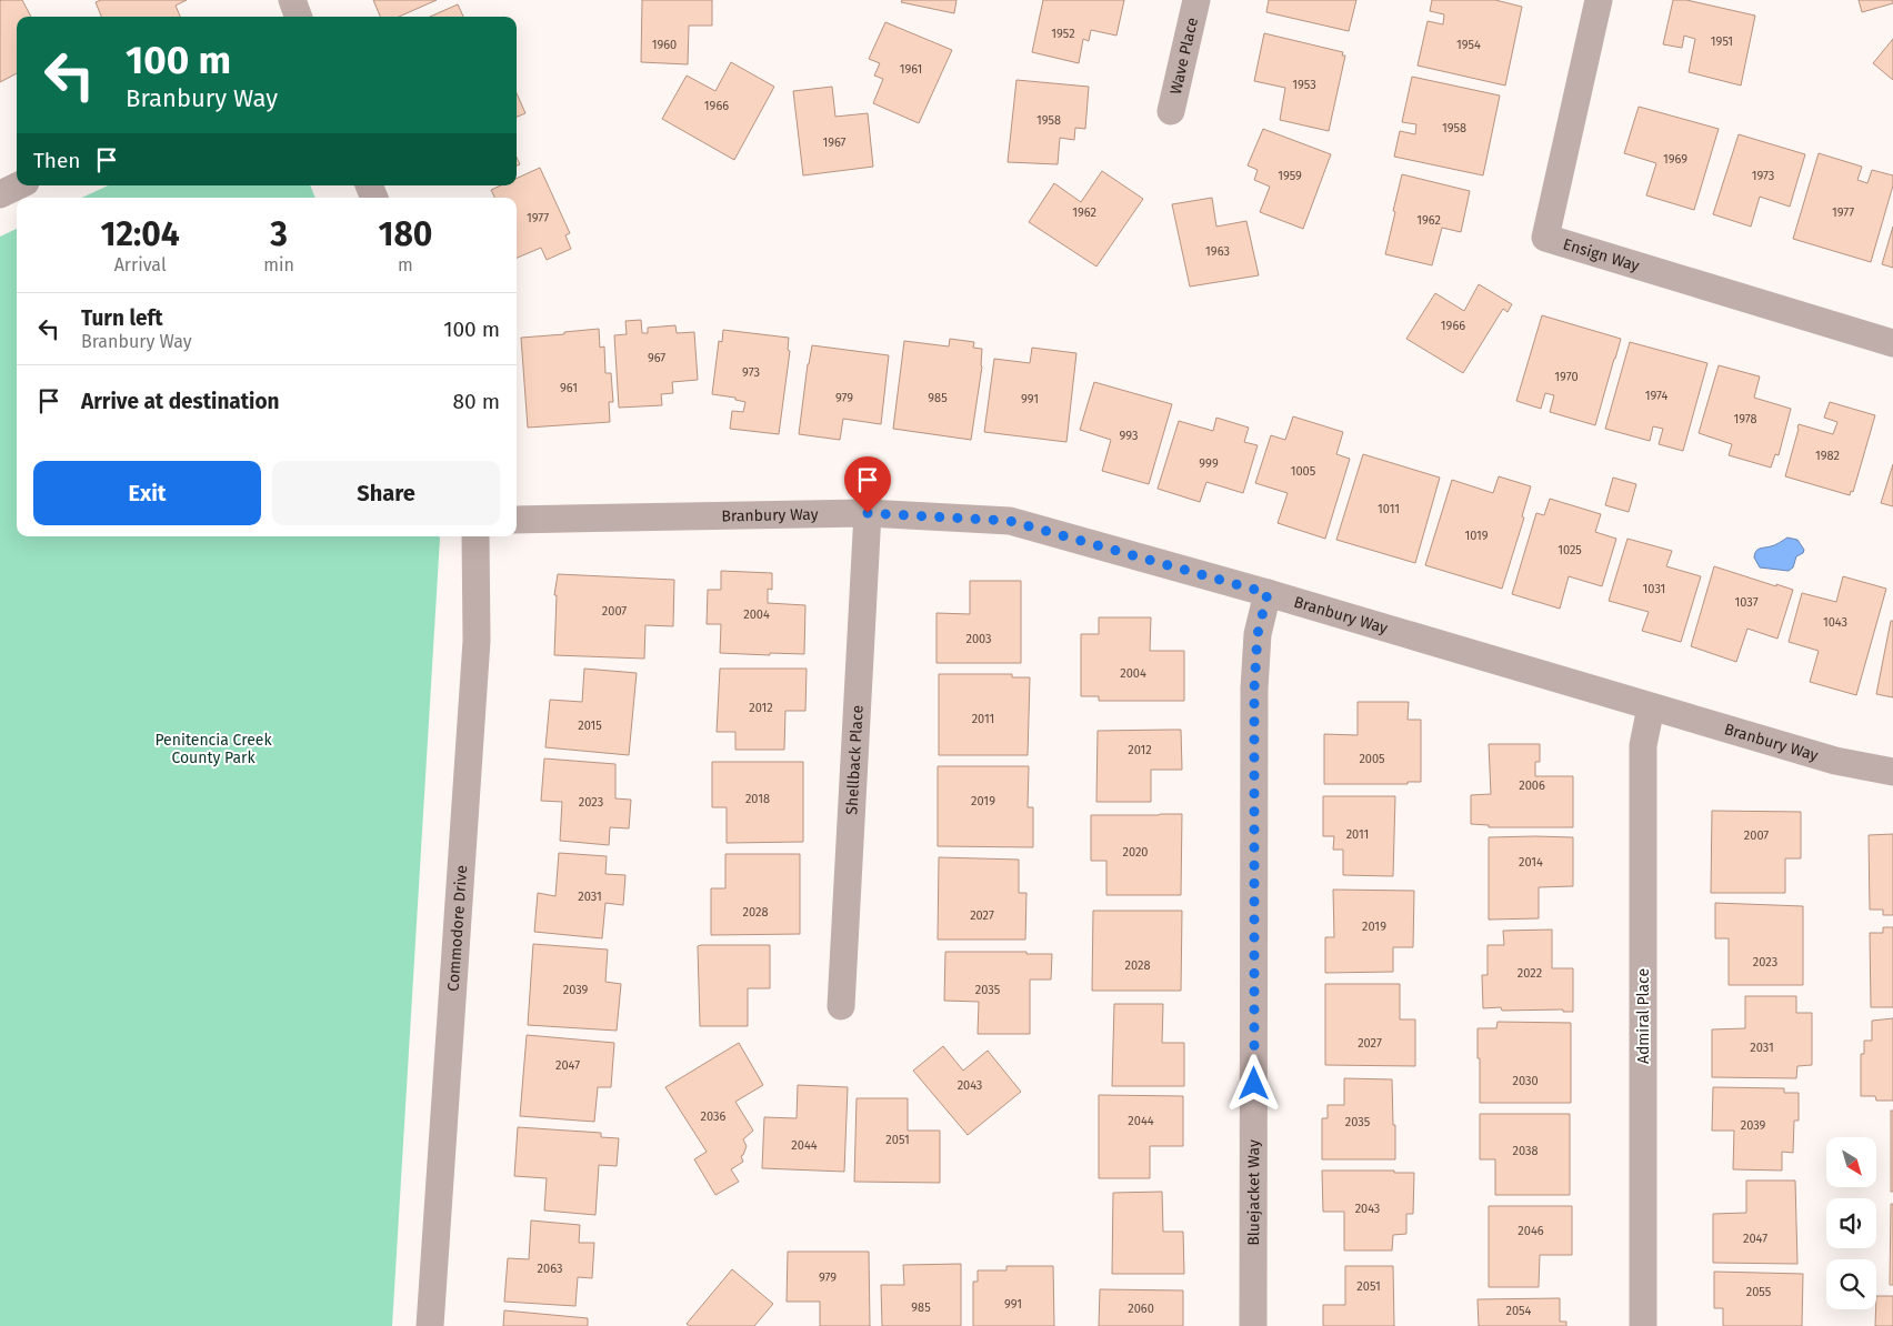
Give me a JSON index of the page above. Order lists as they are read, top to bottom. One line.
{"streets":{"street":["Wave Place","Ensign Way","Branbury Way","Shellback Place","Commodore Drive","Admiral Place","Bluejacket Way"]},"crossings":[["Branbury Way","Shellback Place"],["Branbury Way","Admiral Place"],["Branbury Way","Bluejacket Way"]],"parks":["Penitencia Creek County Park"],"house_numbers":["1952","1951","1960","1954","1961","1953","1966","1958","1958","1967","1969","1959","1973","1962","1977","1977","1962","1963","1966","967","973","1970","961","1974","979","985","991","1978","993","1982","999","1005","1011","1019","1025","1031","1037","2007","2004","1043","2003","2004","2012","2011","2015","2012","2005","2006","2018","2019","2023","2011","2007","2020","2014","2031","2028","2027","2019","2023","2028","2022","2039","2035","2027","2031","2047","2030","2043","2036","2044","2035","2039","2051","2044","2038","2043","2046","2047","2063","979","2051","2055","991","985","2060","2054"],"north":"bottom right","page":{"turn":["100 m","Branbury Way"],"then":"Then","eta":["12:04","Arrival","3","min","180","m"],"list":[{"name":"Turn left","note":"Branbury Way","value":"100 m"},{"name":"Arrive at destination","value":"80 m"}],"buttons":["Exit","Share"]}}
